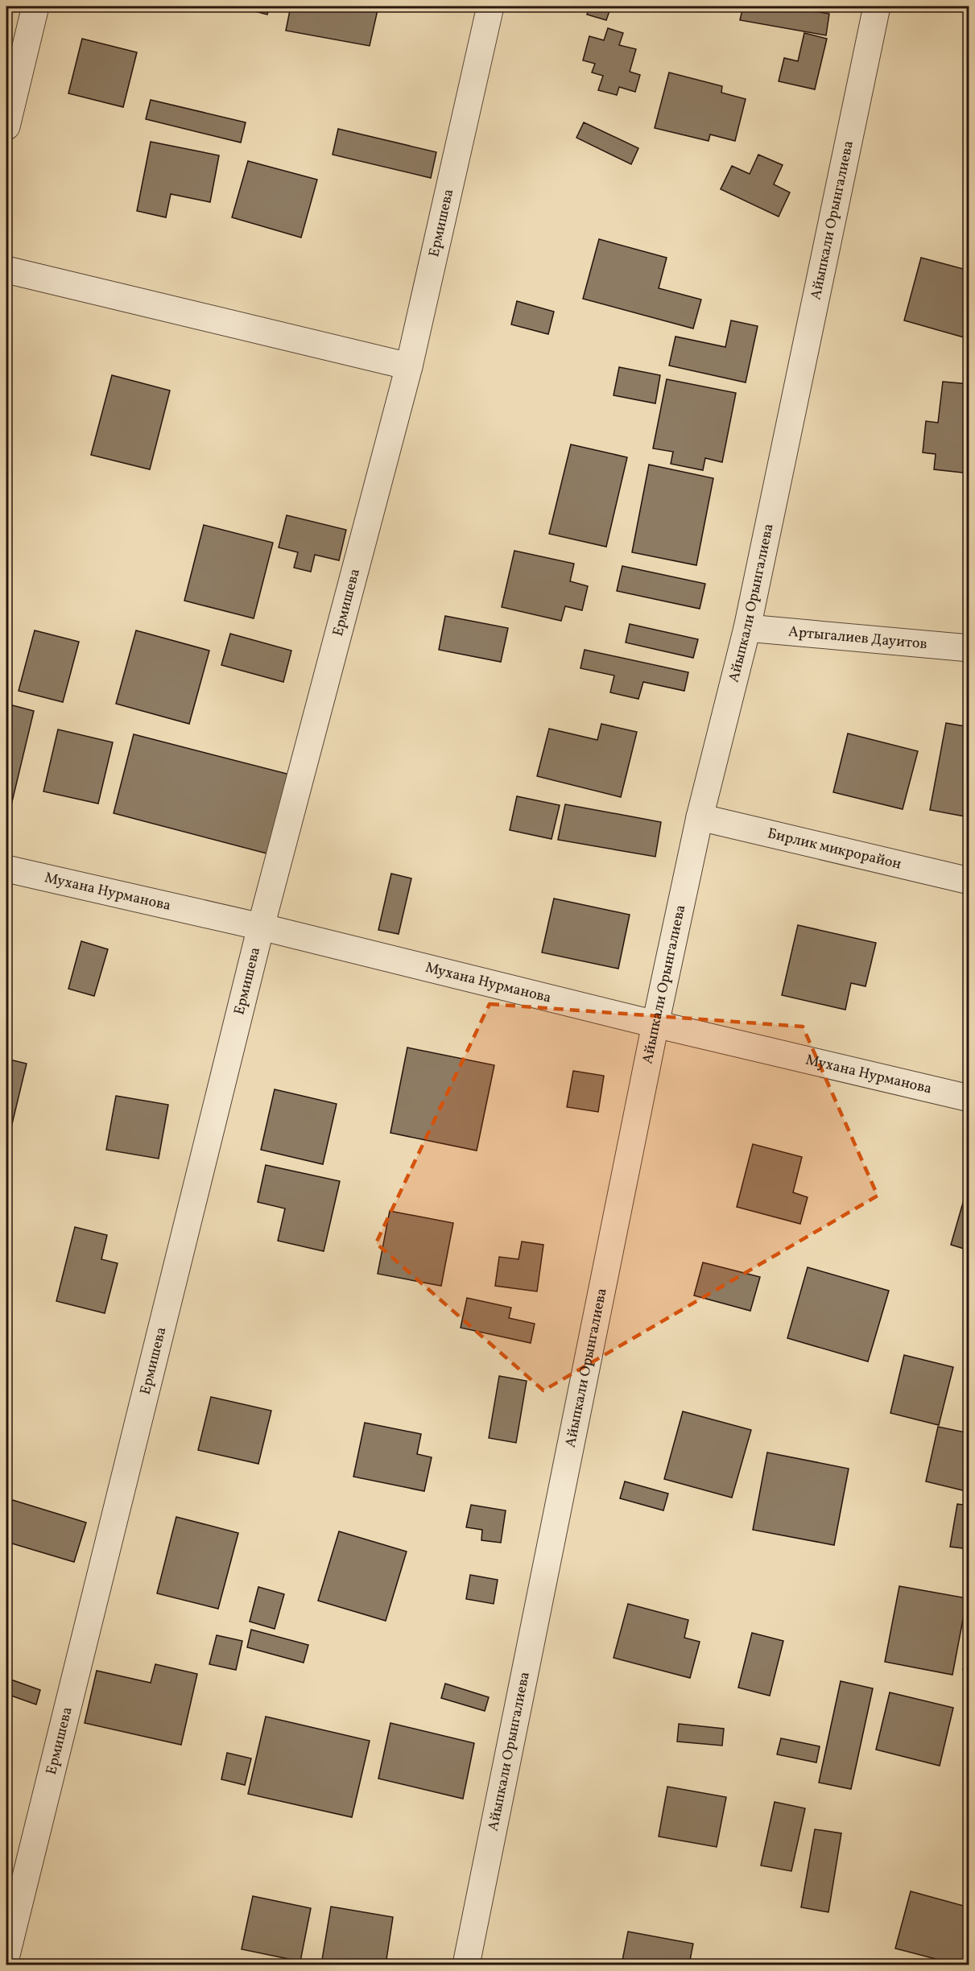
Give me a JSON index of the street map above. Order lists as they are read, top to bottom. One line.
{"streets":{"street":["Айыпкали Орынгалиева","Ермишева","Артыгалиев Дауитов","Бирлик микрорайон","Мухана Нурманова"]},"crossings":[["Айыпкали Орынгалиева","Артыгалиев Дауитов"],["Айыпкали Орынгалиева","Бирлик микрорайон"],["Айыпкали Орынгалиева","Мухана Нурманова"],["Ермишева","Мухана Нурманова"]]}
